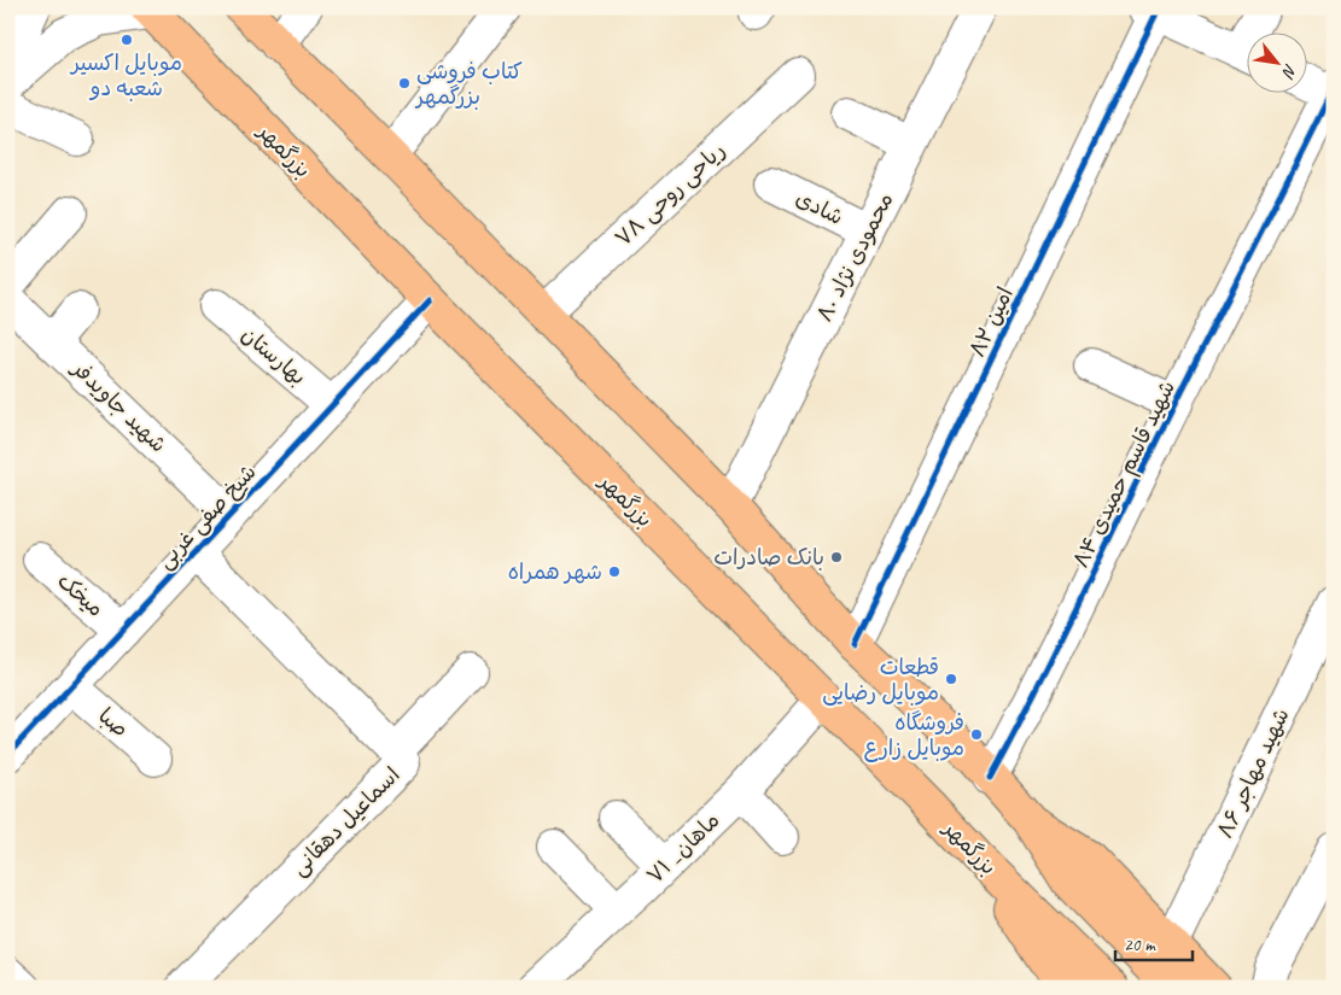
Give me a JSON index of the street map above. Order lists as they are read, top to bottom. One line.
{"streets":{"main road":["بزرگمهر"],"street":["ریاحی روحی ۷۸","شادی","محمودی نژاد ۸۰","امین ۸۲","بهارستان","شهید جاویدفر","شهید قاسم حمیدی ۸۴","شیخ صفی غربی","میخک","صبا","شهید مهاجر ۸۶","اسماعیل دهقانی","۷۱ _ماهان"]},"crossings":[["بزرگمهر","شیخ صفی غربی"],["بزرگمهر","۷۱ _ماهان"],["شادی","محمودی نژاد ۸۰"],["بهارستان","شیخ صفی غربی"],["شهید جاویدفر","شیخ صفی غربی"],["شیخ صفی غربی","میخک"],["شیخ صفی غربی","صبا"],["شیخ صفی غربی","اسماعیل دهقانی"]],"places":["موبایل اکسیر شعبه دو","کتاب فروشی بزرگمهر","بانک صادرات","شهر همراه","قطعات موبایل رضایی","فروشگاه موبایل زارع"],"scale_bar":"20 m","north":"bottom right"}
